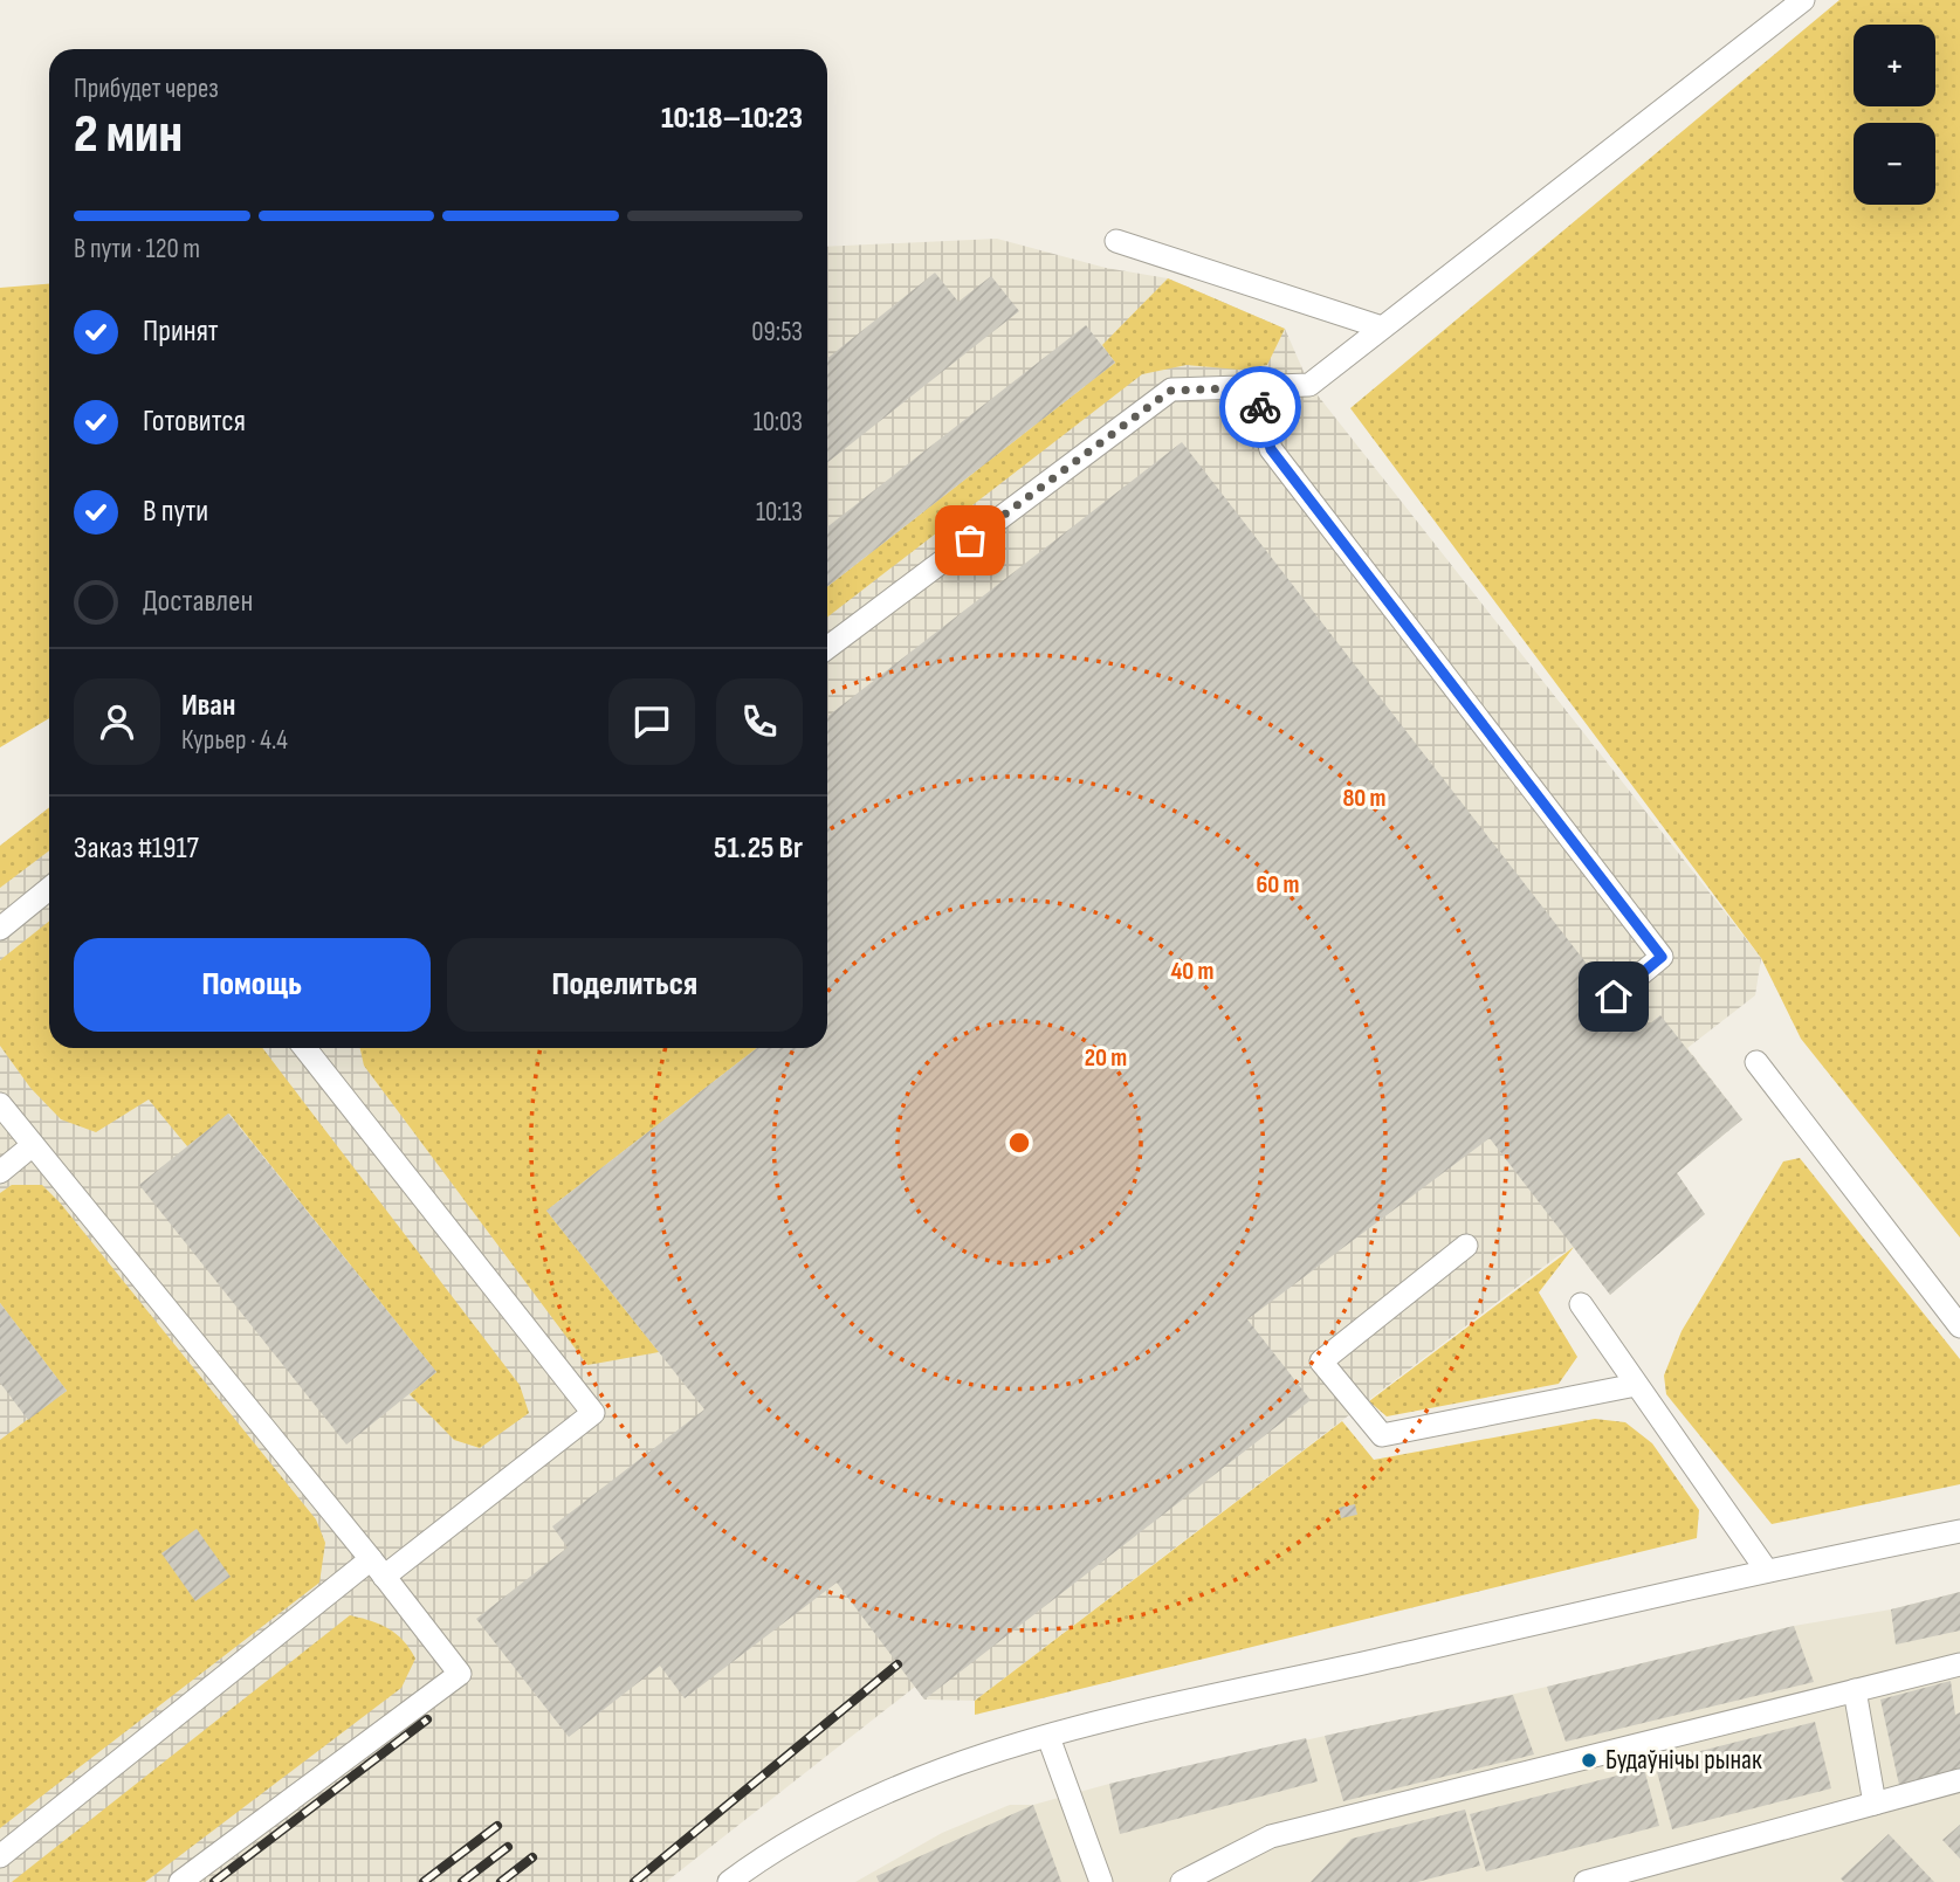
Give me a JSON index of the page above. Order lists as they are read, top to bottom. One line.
{"places":["Будаўнічы рынак"],"page":{"map_buttons":["+","−"],"heading":["2 мин","Прибудет через","10:18–10:23"],"panel":["Иван","Курьер · 4.4","Заказ #1917","51.25 Br"],"bar":"В пути · 120 m","list":[["Принят","09:53"],["Готовится","10:03"],["В пути","10:13"],"Доставлен"],"buttons":["Помощь","Поделиться"]},"rings":["80 m","60 m","40 m","20 m"]}
